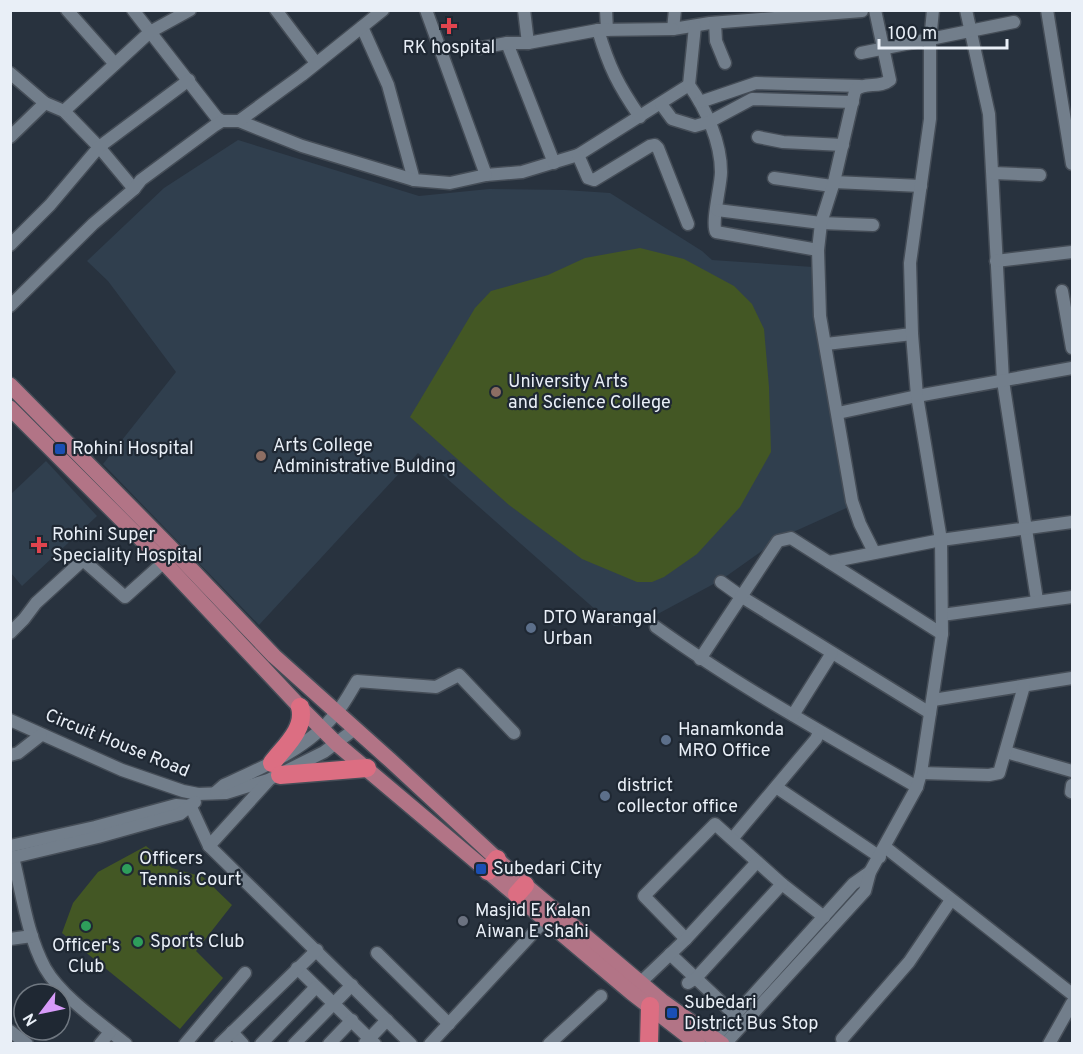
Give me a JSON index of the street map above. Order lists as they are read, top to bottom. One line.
{"streets":{"street":["Circuit House Road"]},"places":{"health":["RK hospital","Rohini Super Speciality Hospital"],"other":["University Arts and Science College","Arts College Administrative Bulding","DTO Warangal Urban","Hanamkonda MRO Office","district collector office","Officers Tennis Court","Masjid E Kalan Aiwan E Shahi","Officer's Club","Sports Club"],"transit":["Rohini Hospital","Subedari City","Subedari District Bus Stop"]},"scale_bar":"100 m","north":"bottom left"}
